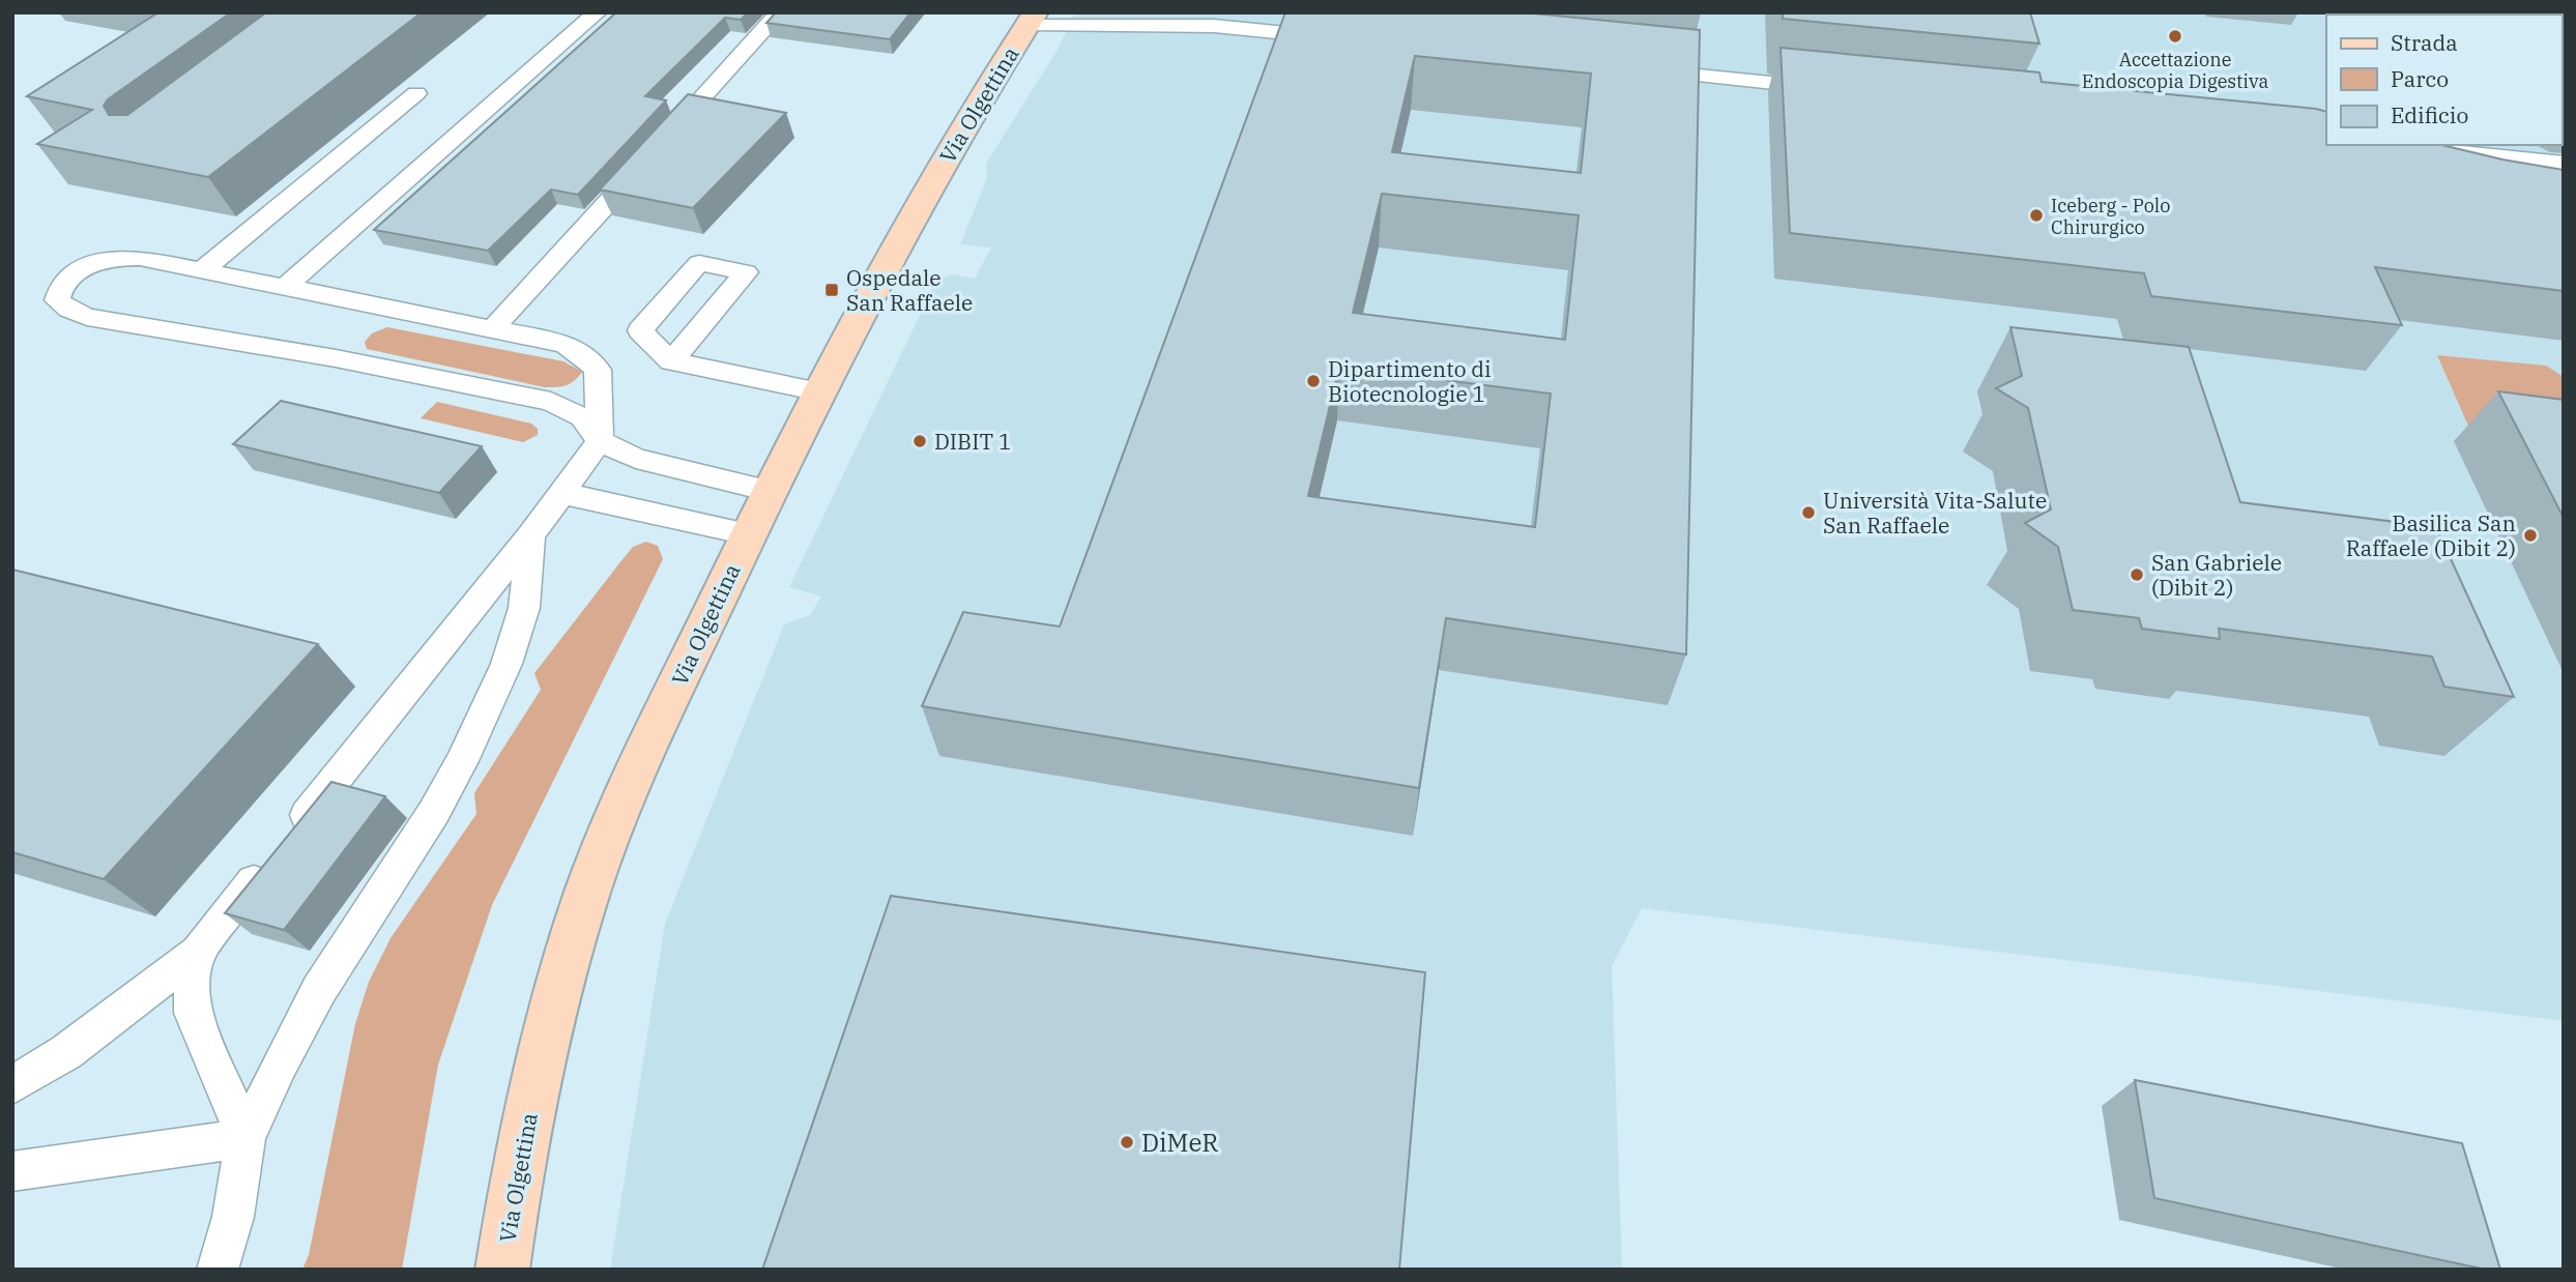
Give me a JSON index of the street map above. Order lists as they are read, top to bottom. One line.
{"streets":{"street":["Via Olgettina"]},"places":{"other":["Accettazione Endoscopia Digestiva","Iceberg - Polo Chirurgico","Dipartimento di Biotecnologie 1","DIBIT 1","Università Vita-Salute San Raffaele","Basilica San Raffaele (Dibit 2)","San Gabriele (Dibit 2)","DiMeR"],"transit":["Ospedale San Raffaele"]},"legend":["Strada","Parco","Edificio"]}
